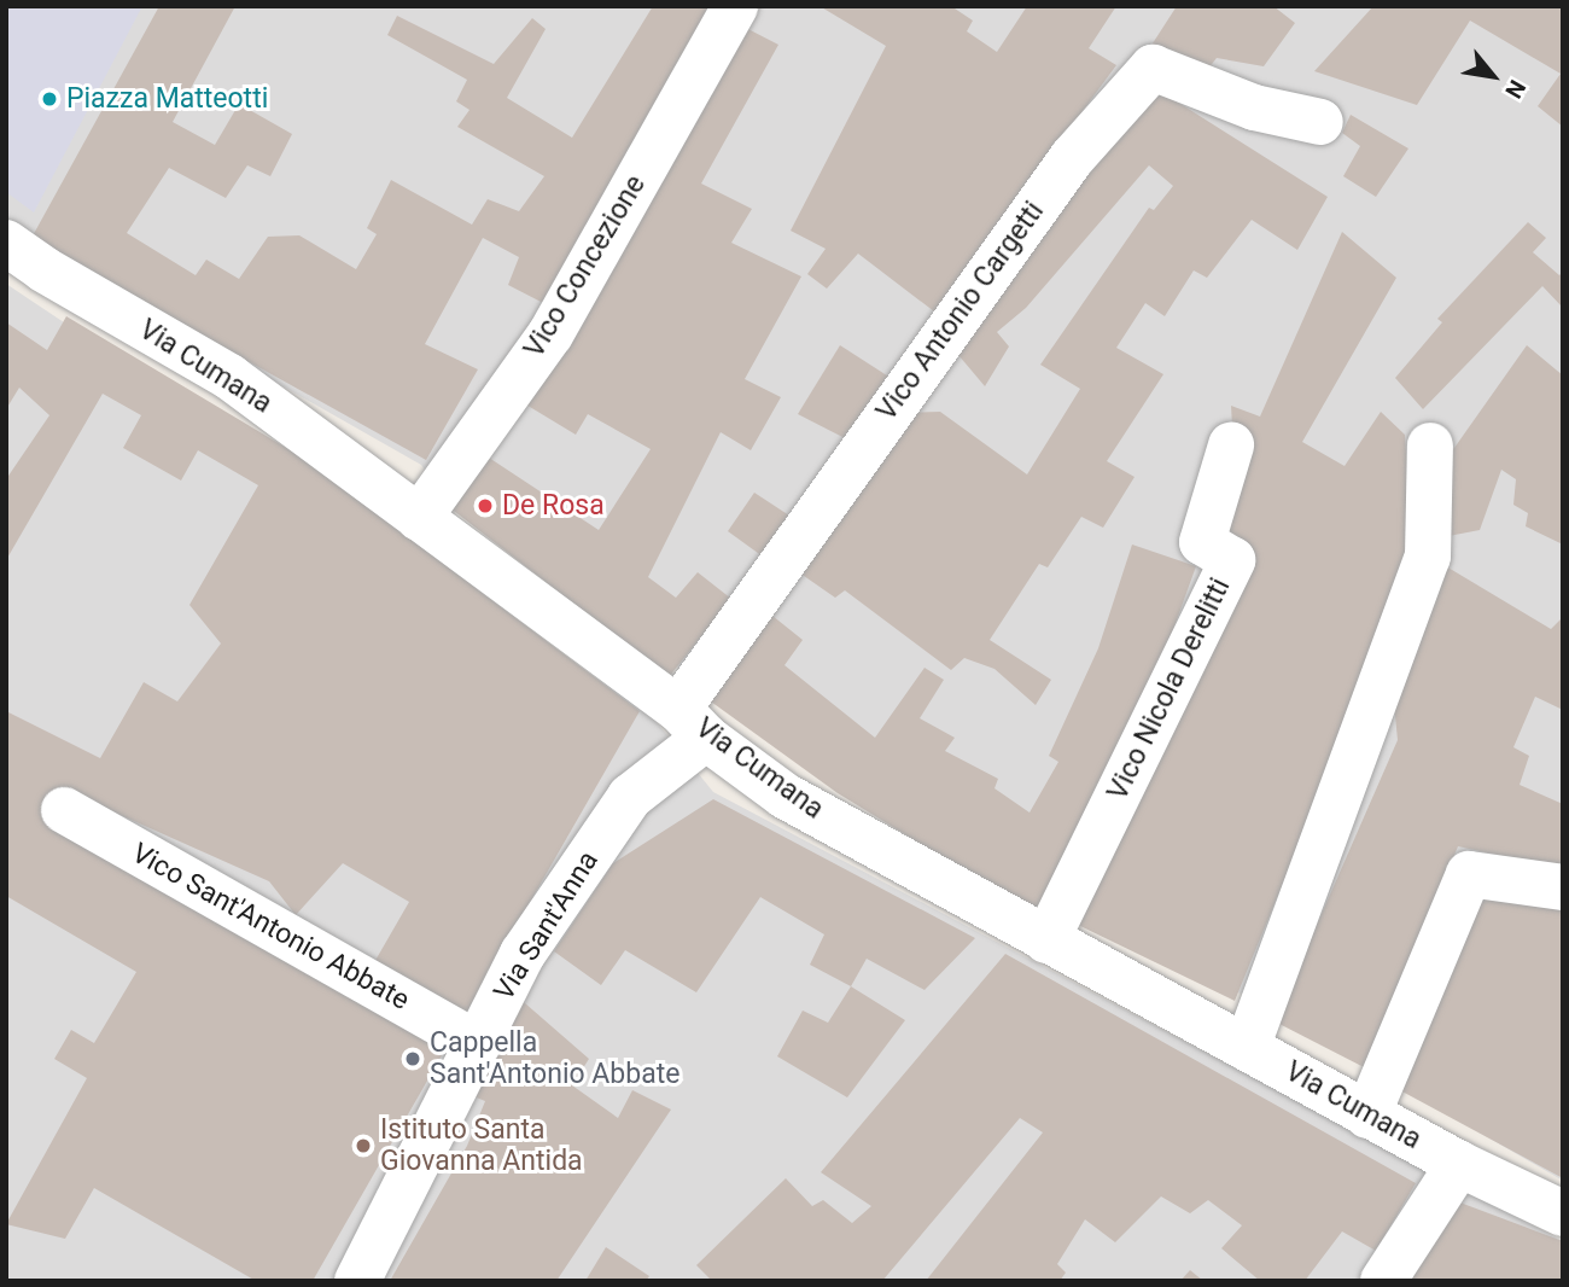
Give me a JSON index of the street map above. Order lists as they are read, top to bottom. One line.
{"streets":{"street":["Vico Concezione","Vico Antonio Cargetti","Via Cumana","Vico Nicola Derelitti","Via Sant'Anna","Vico Sant'Antonio Abbate"]},"crossings":[["Vico Concezione","Via Cumana"],["Vico Antonio Cargetti","Via Cumana"],["Vico Antonio Cargetti","Via Sant'Anna"],["Via Cumana","Vico Nicola Derelitti"],["Via Cumana","Via Sant'Anna"],["Via Sant'Anna","Vico Sant'Antonio Abbate"]],"places":["Piazza Matteotti","De Rosa","Cappella Sant'Antonio Abbate","Istituto Santa Giovanna Antida"],"north":"bottom right"}
